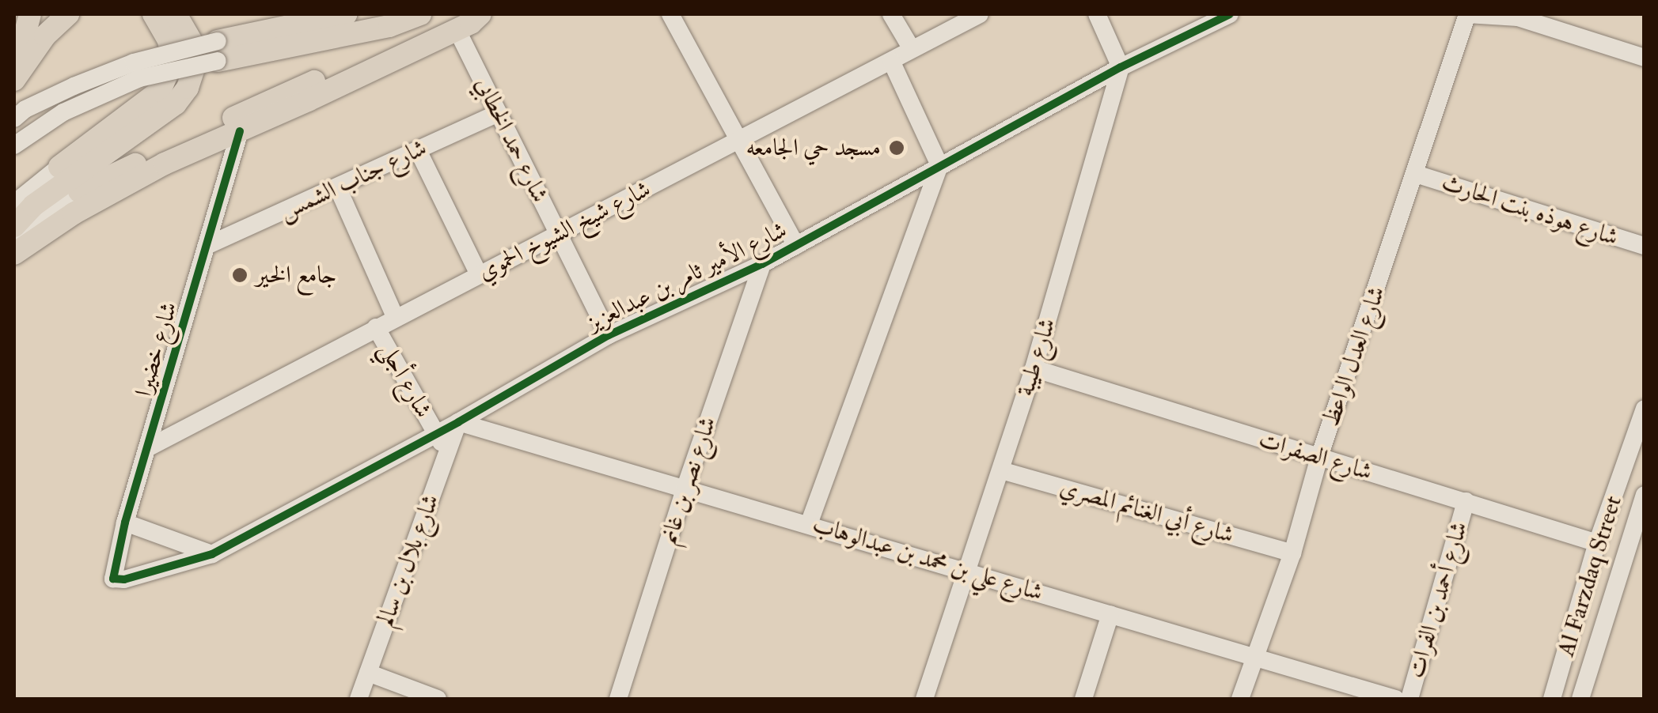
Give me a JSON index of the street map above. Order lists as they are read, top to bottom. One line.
{"streets":{"street":["شارع حمد الخطابي","شارع جناب الشمس","شارع هوذه بنت الحارث","شارع شيخ الشيوخ الحموي","شارع الأمير ثامر بن عبدالعزيز","شارع خضيرا","شارع العدل الواعظ","شارع طيبة","شارع أجلي","شارع الصفرات","شارع نصر بن غانم","شارع أبي الغنائم المصري","شارع علي بن محمد بن عبدالوهاب","شارع بلال بن سالم","Al Farzdaq Street","شارع أحمد بن الفرات"]},"crossings":[["شارع حمد الخطابي","شارع جناب الشمس"],["شارع حمد الخطابي","شارع شيخ الشيوخ الحموي"],["شارع حمد الخطابي","شارع الأمير ثامر بن عبدالعزيز"],["شارع جناب الشمس","شارع خضيرا"],["شارع هوذه بنت الحارث","شارع العدل الواعظ"],["شارع شيخ الشيوخ الحموي","شارع خضيرا"],["شارع شيخ الشيوخ الحموي","شارع أجلي"],["شارع الأمير ثامر بن عبدالعزيز","شارع خضيرا"],["شارع الأمير ثامر بن عبدالعزيز","شارع طيبة"],["شارع الأمير ثامر بن عبدالعزيز","شارع أجلي"],["شارع الأمير ثامر بن عبدالعزيز","شارع نصر بن غانم"],["شارع الأمير ثامر بن عبدالعزيز","شارع علي بن محمد بن عبدالوهاب"],["شارع الأمير ثامر بن عبدالعزيز","شارع بلال بن سالم"],["شارع العدل الواعظ","شارع الصفرات"],["شارع العدل الواعظ","شارع أبي الغنائم المصري"],["شارع العدل الواعظ","شارع علي بن محمد بن عبدالوهاب"],["شارع طيبة","شارع الصفرات"],["شارع طيبة","شارع أبي الغنائم المصري"],["شارع طيبة","شارع علي بن محمد بن عبدالوهاب"],["شارع أجلي","شارع بلال بن سالم"],["شارع الصفرات","Al Farzdaq Street"],["شارع الصفرات","شارع أحمد بن الفرات"],["شارع نصر بن غانم","شارع علي بن محمد بن عبدالوهاب"],["شارع علي بن محمد بن عبدالوهاب","شارع بلال بن سالم"]],"places":["مسجد حي الجامعه","جامع الخير"]}
